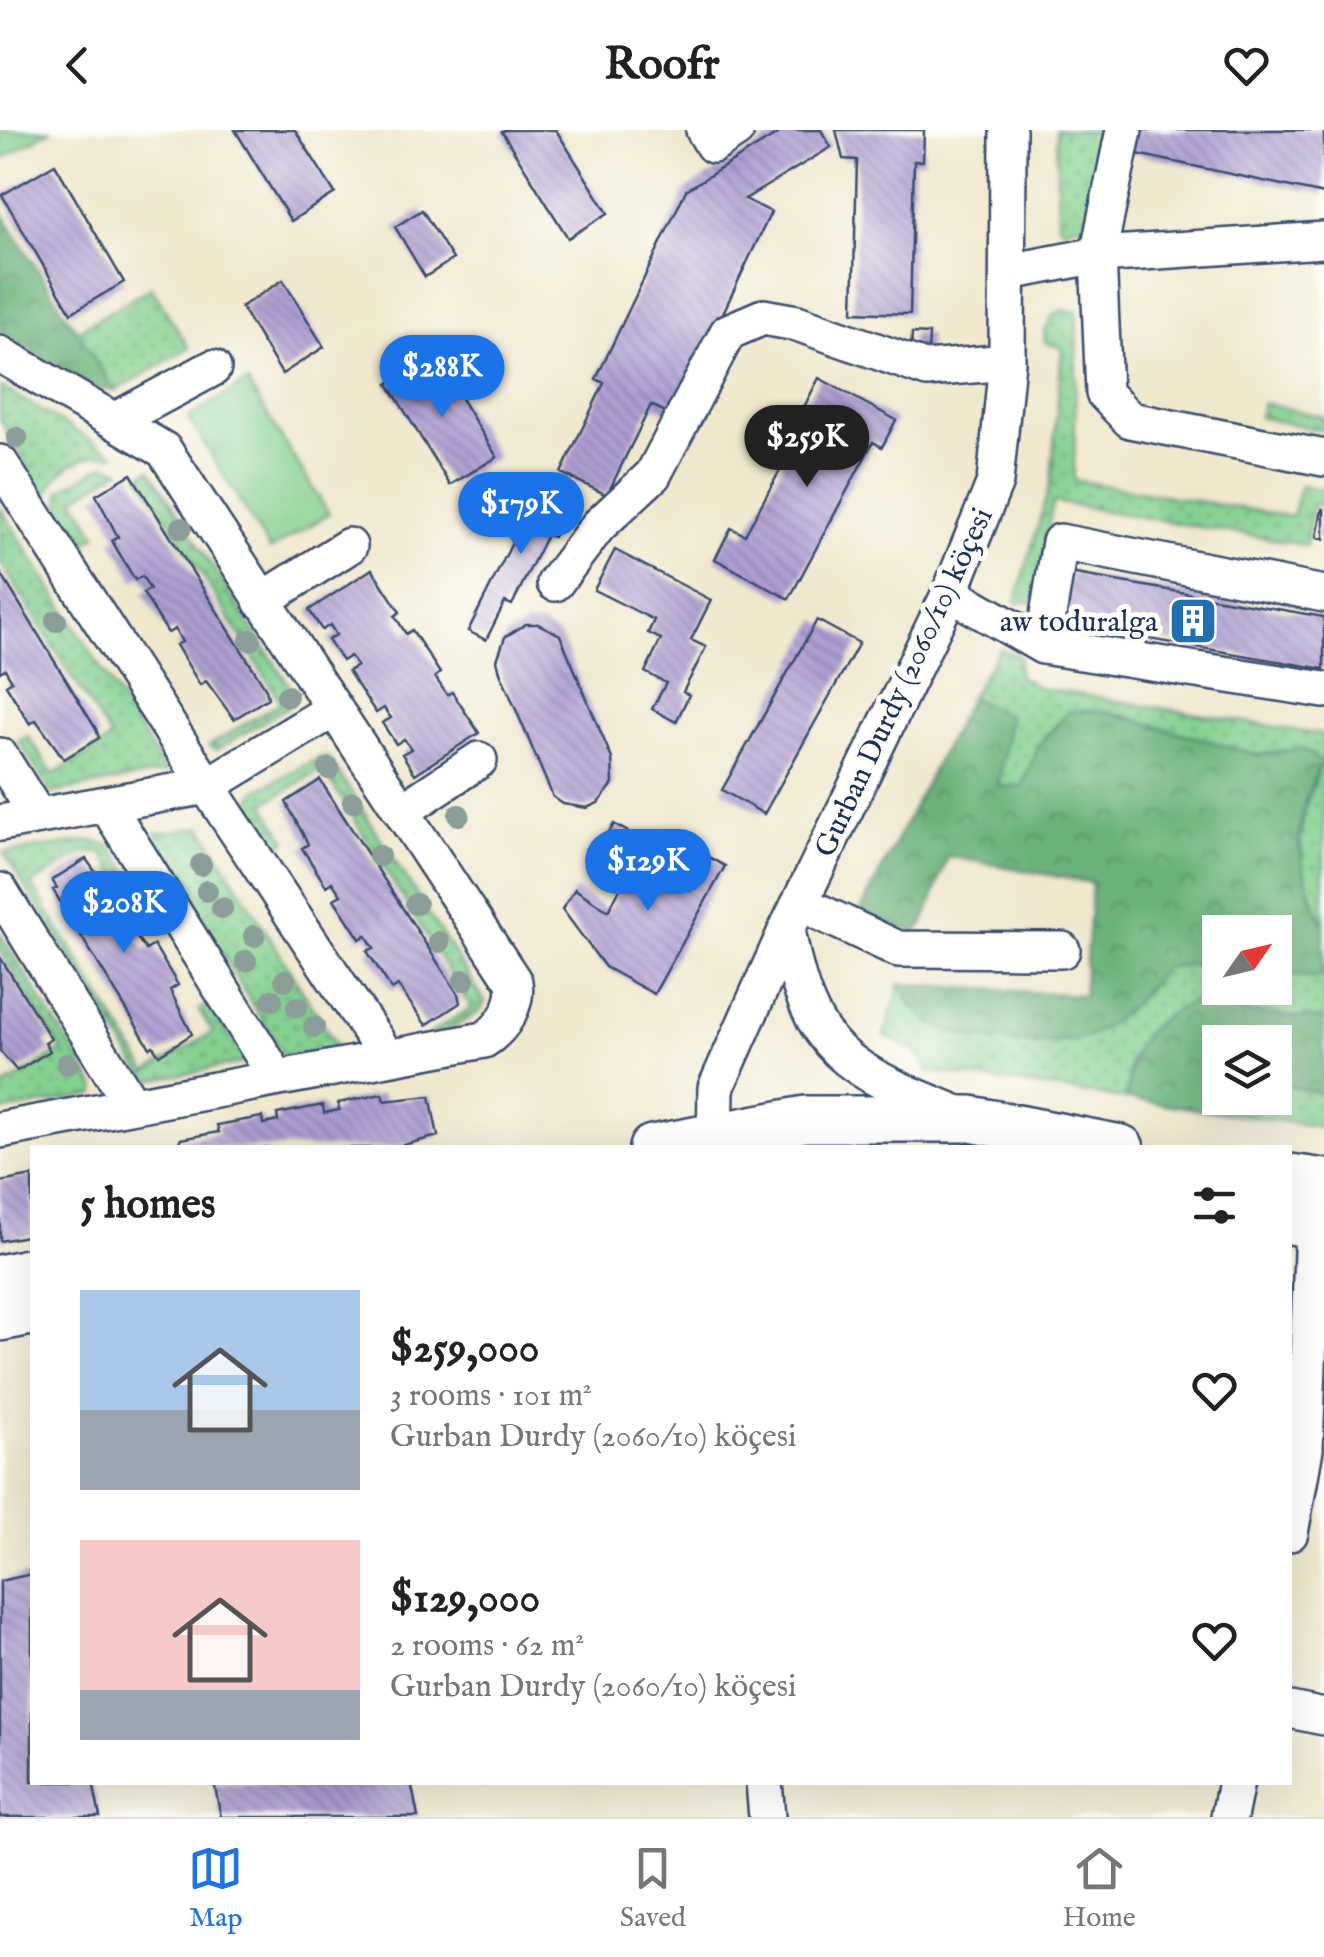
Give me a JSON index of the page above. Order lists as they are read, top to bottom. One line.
{"streets":{"street":["Gurban Durdy (2060/10) köçesi"]},"places":{"building":["aw toduralga"]},"north":"top right","page":{"header":"Roofr","price":["$288K","$259K","$179K","$129K","$208K"],"heading":"5 homes","list":[{"name":"$259,000","note":"3 rooms · 101 m² · Gurban Durdy (2060/10) köçesi"},{"name":"$129,000","note":"2 rooms · 62 m² · Gurban Durdy (2060/10) köçesi"}],"tabs":["Map","Saved","Home"]}}
